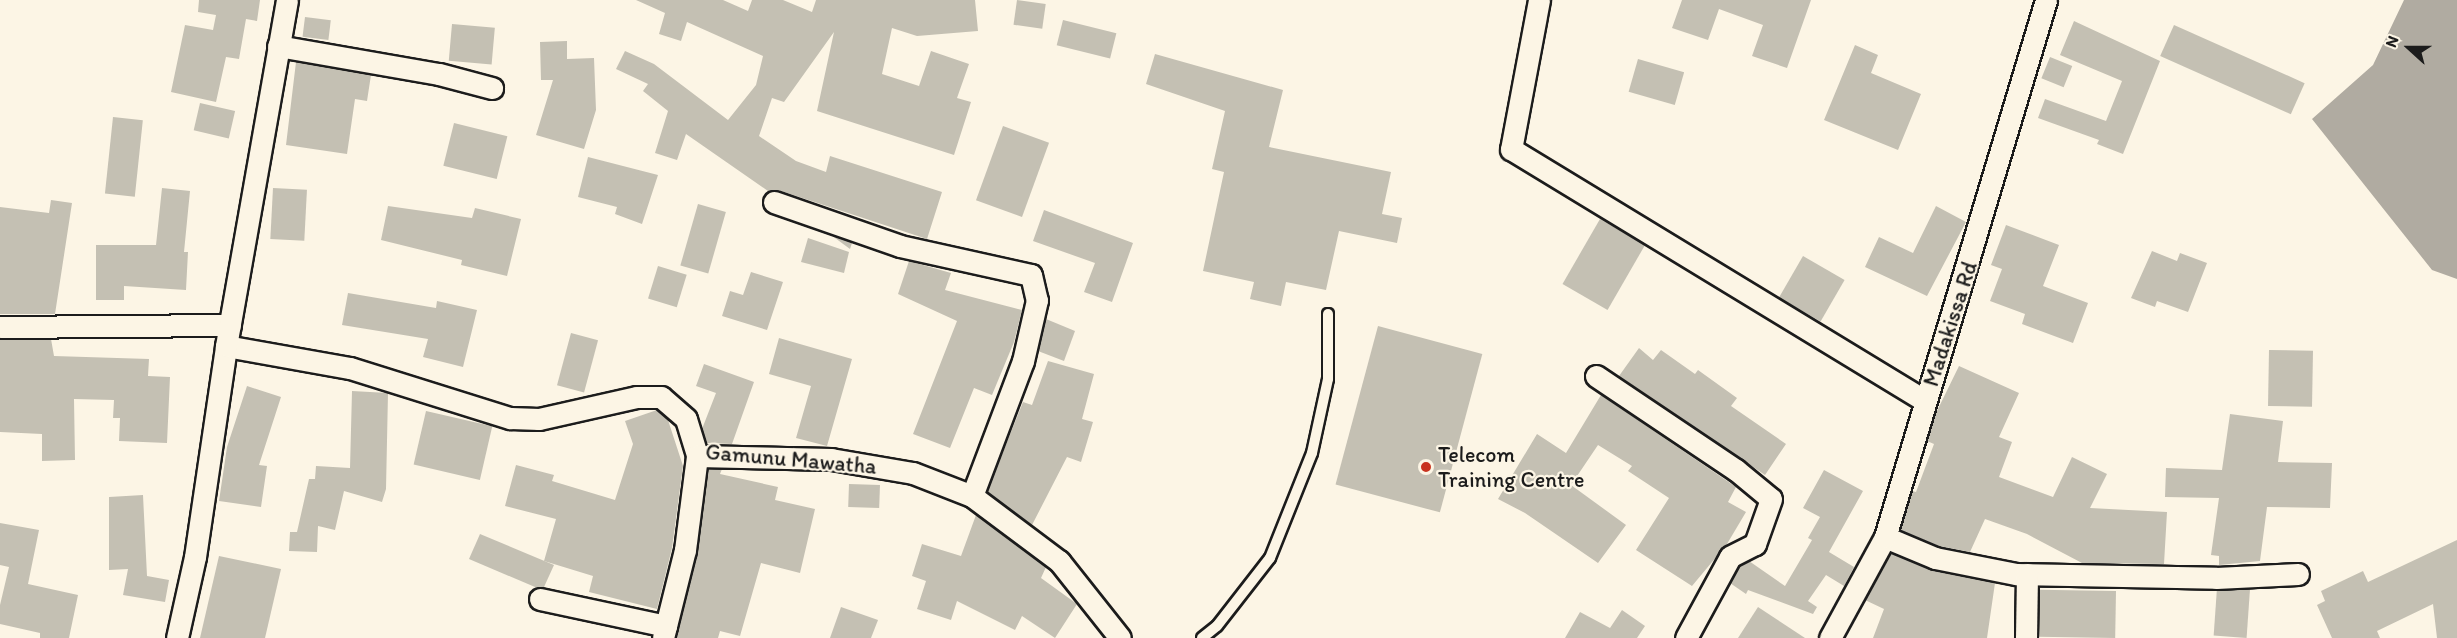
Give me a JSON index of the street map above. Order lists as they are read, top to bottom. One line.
{"streets":{"street":["Madakissa Rd","Gamunu Mawatha"]},"places":["Telecom Training Centre"],"north":"left"}
